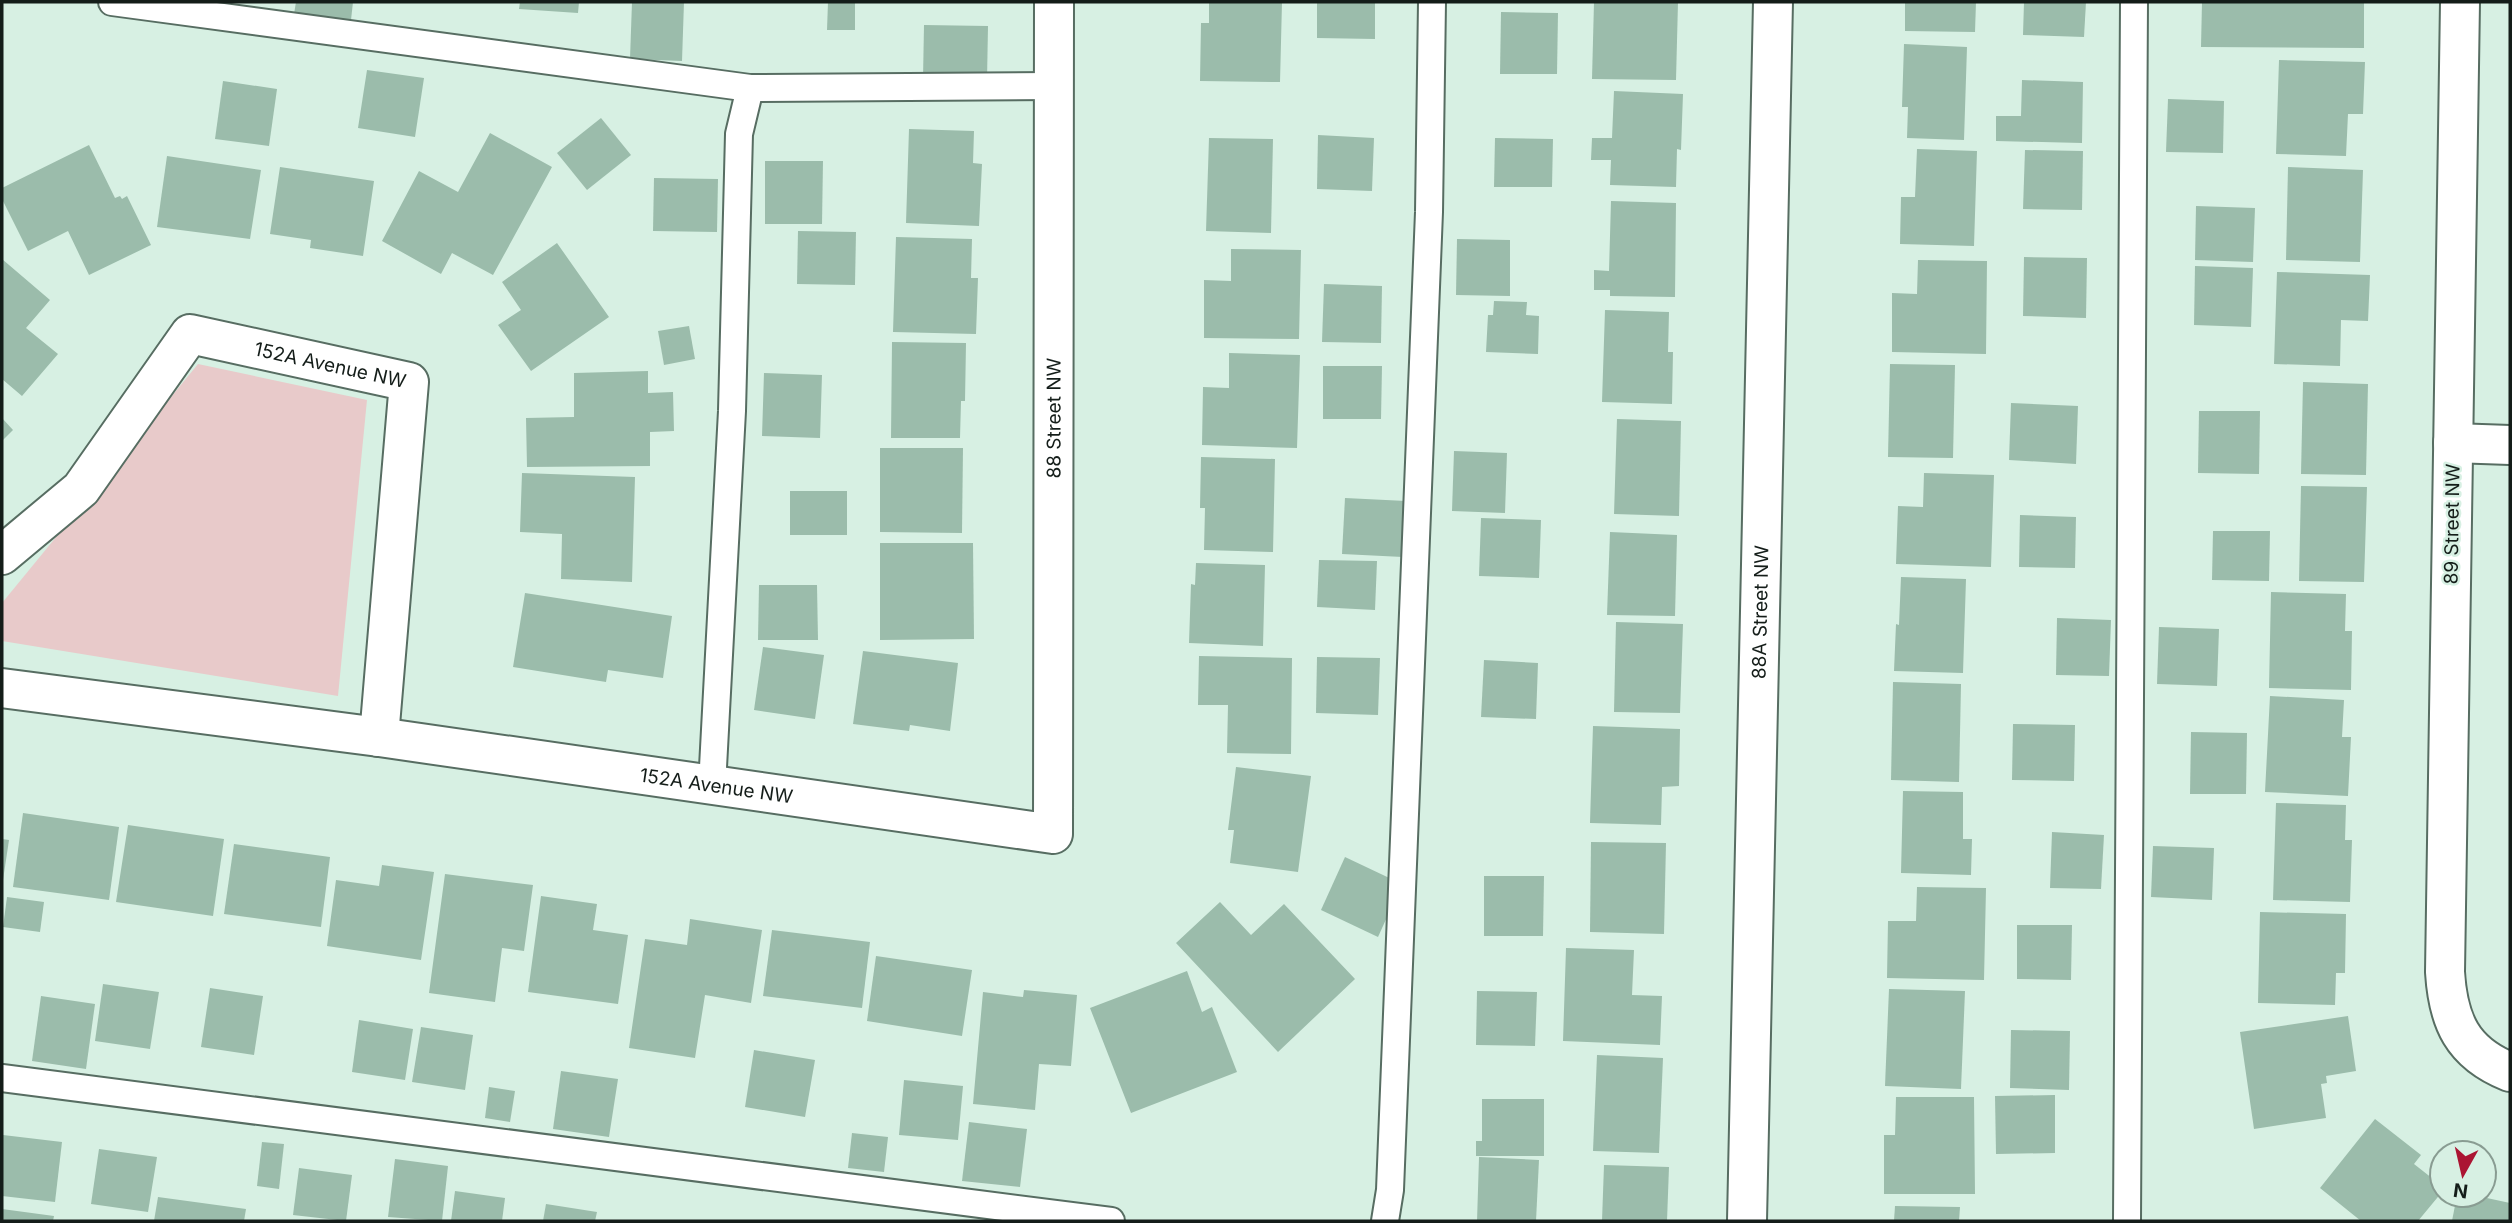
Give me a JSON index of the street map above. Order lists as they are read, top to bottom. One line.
{"streets":{"street":["152A Avenue NW","88 Street NW","89 Street NW","88A Street NW"]},"crossings":[["152A Avenue NW","88 Street NW"]],"north":"bottom"}
